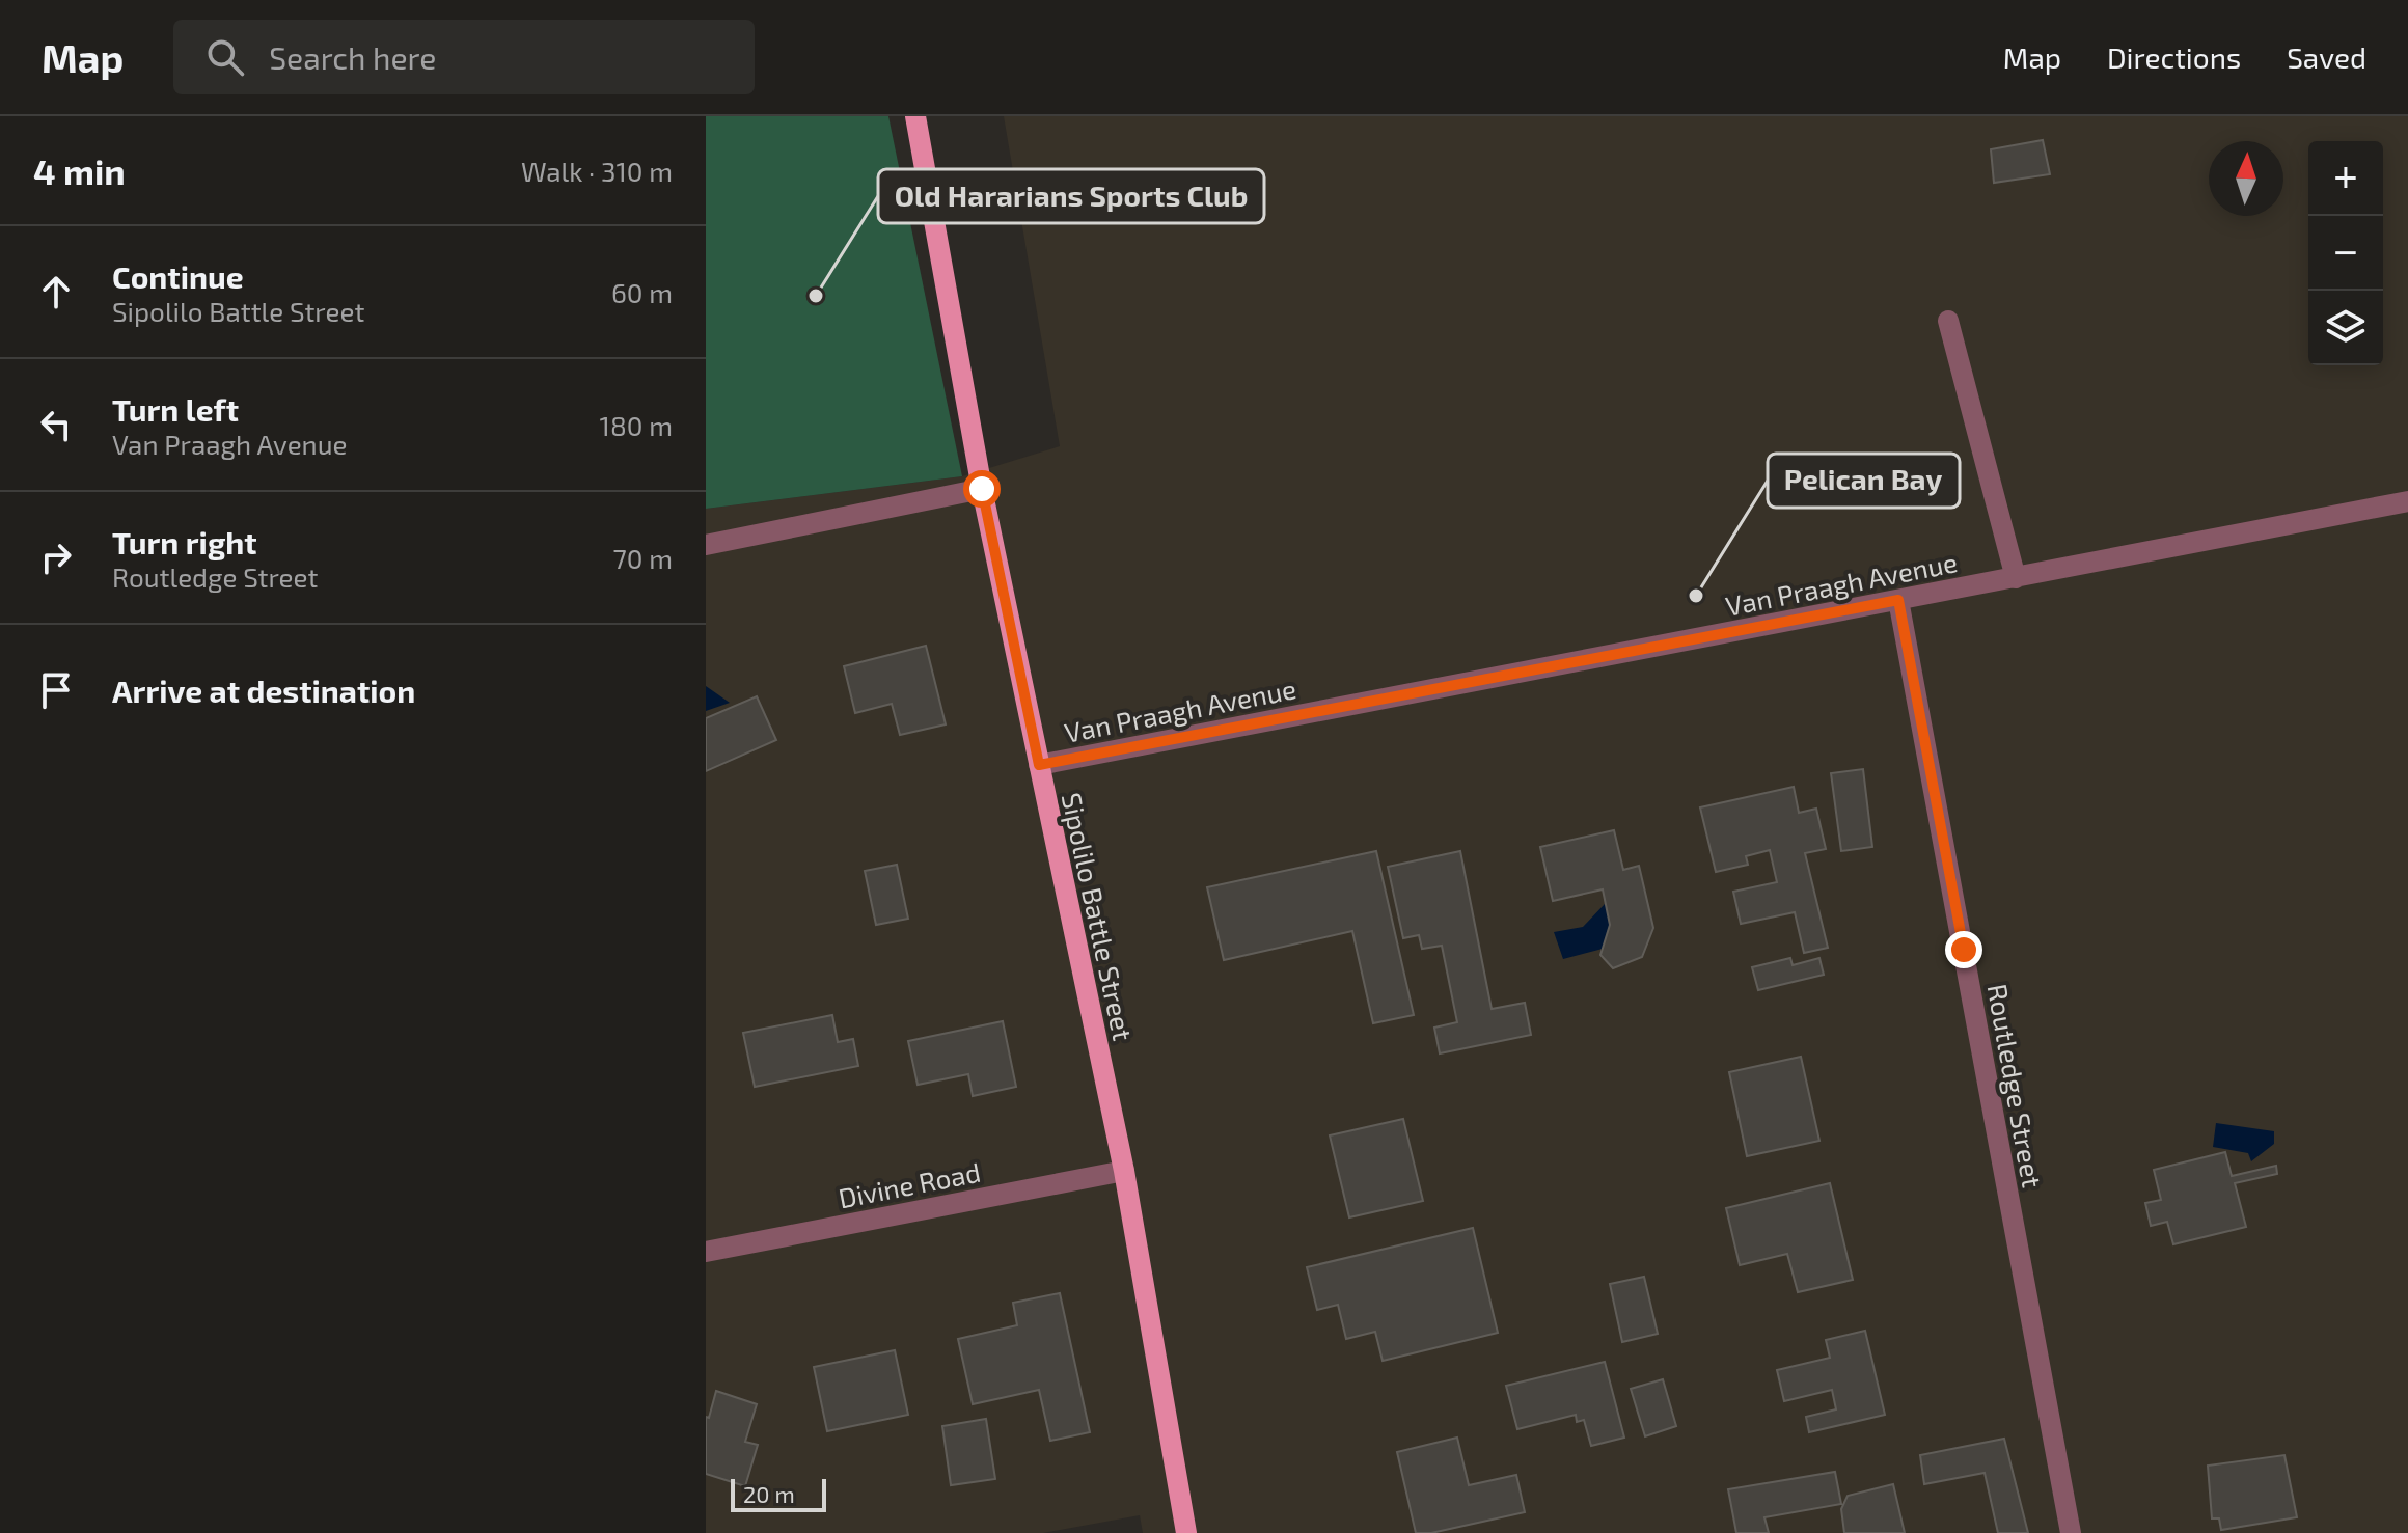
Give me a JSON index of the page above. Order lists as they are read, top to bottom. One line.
{"streets":{"main road":["Sipolilo Battle Street"],"street":["Van Praagh Avenue","Routledge Street","Divine Road"]},"crossings":[["Van Praagh Avenue","Sipolilo Battle Street"],["Van Praagh Avenue","Routledge Street"],["Sipolilo Battle Street","Divine Road"]],"places":["Old Hararians Sports Club","Pelican Bay"],"scale_bar":"20 m","north":"top","page":{"header":"Map","search":"Search here","nav":["Map","Directions","Saved"],"heading":["4 min","Walk · 310 m"],"map_buttons":["+","−"],"list":[["Continue","Sipolilo Battle Street","60 m"],["Turn left","Van Praagh Avenue","180 m"],["Turn right","Routledge Street","70 m"],"Arrive at destination"],"scale":"20 m"}}
